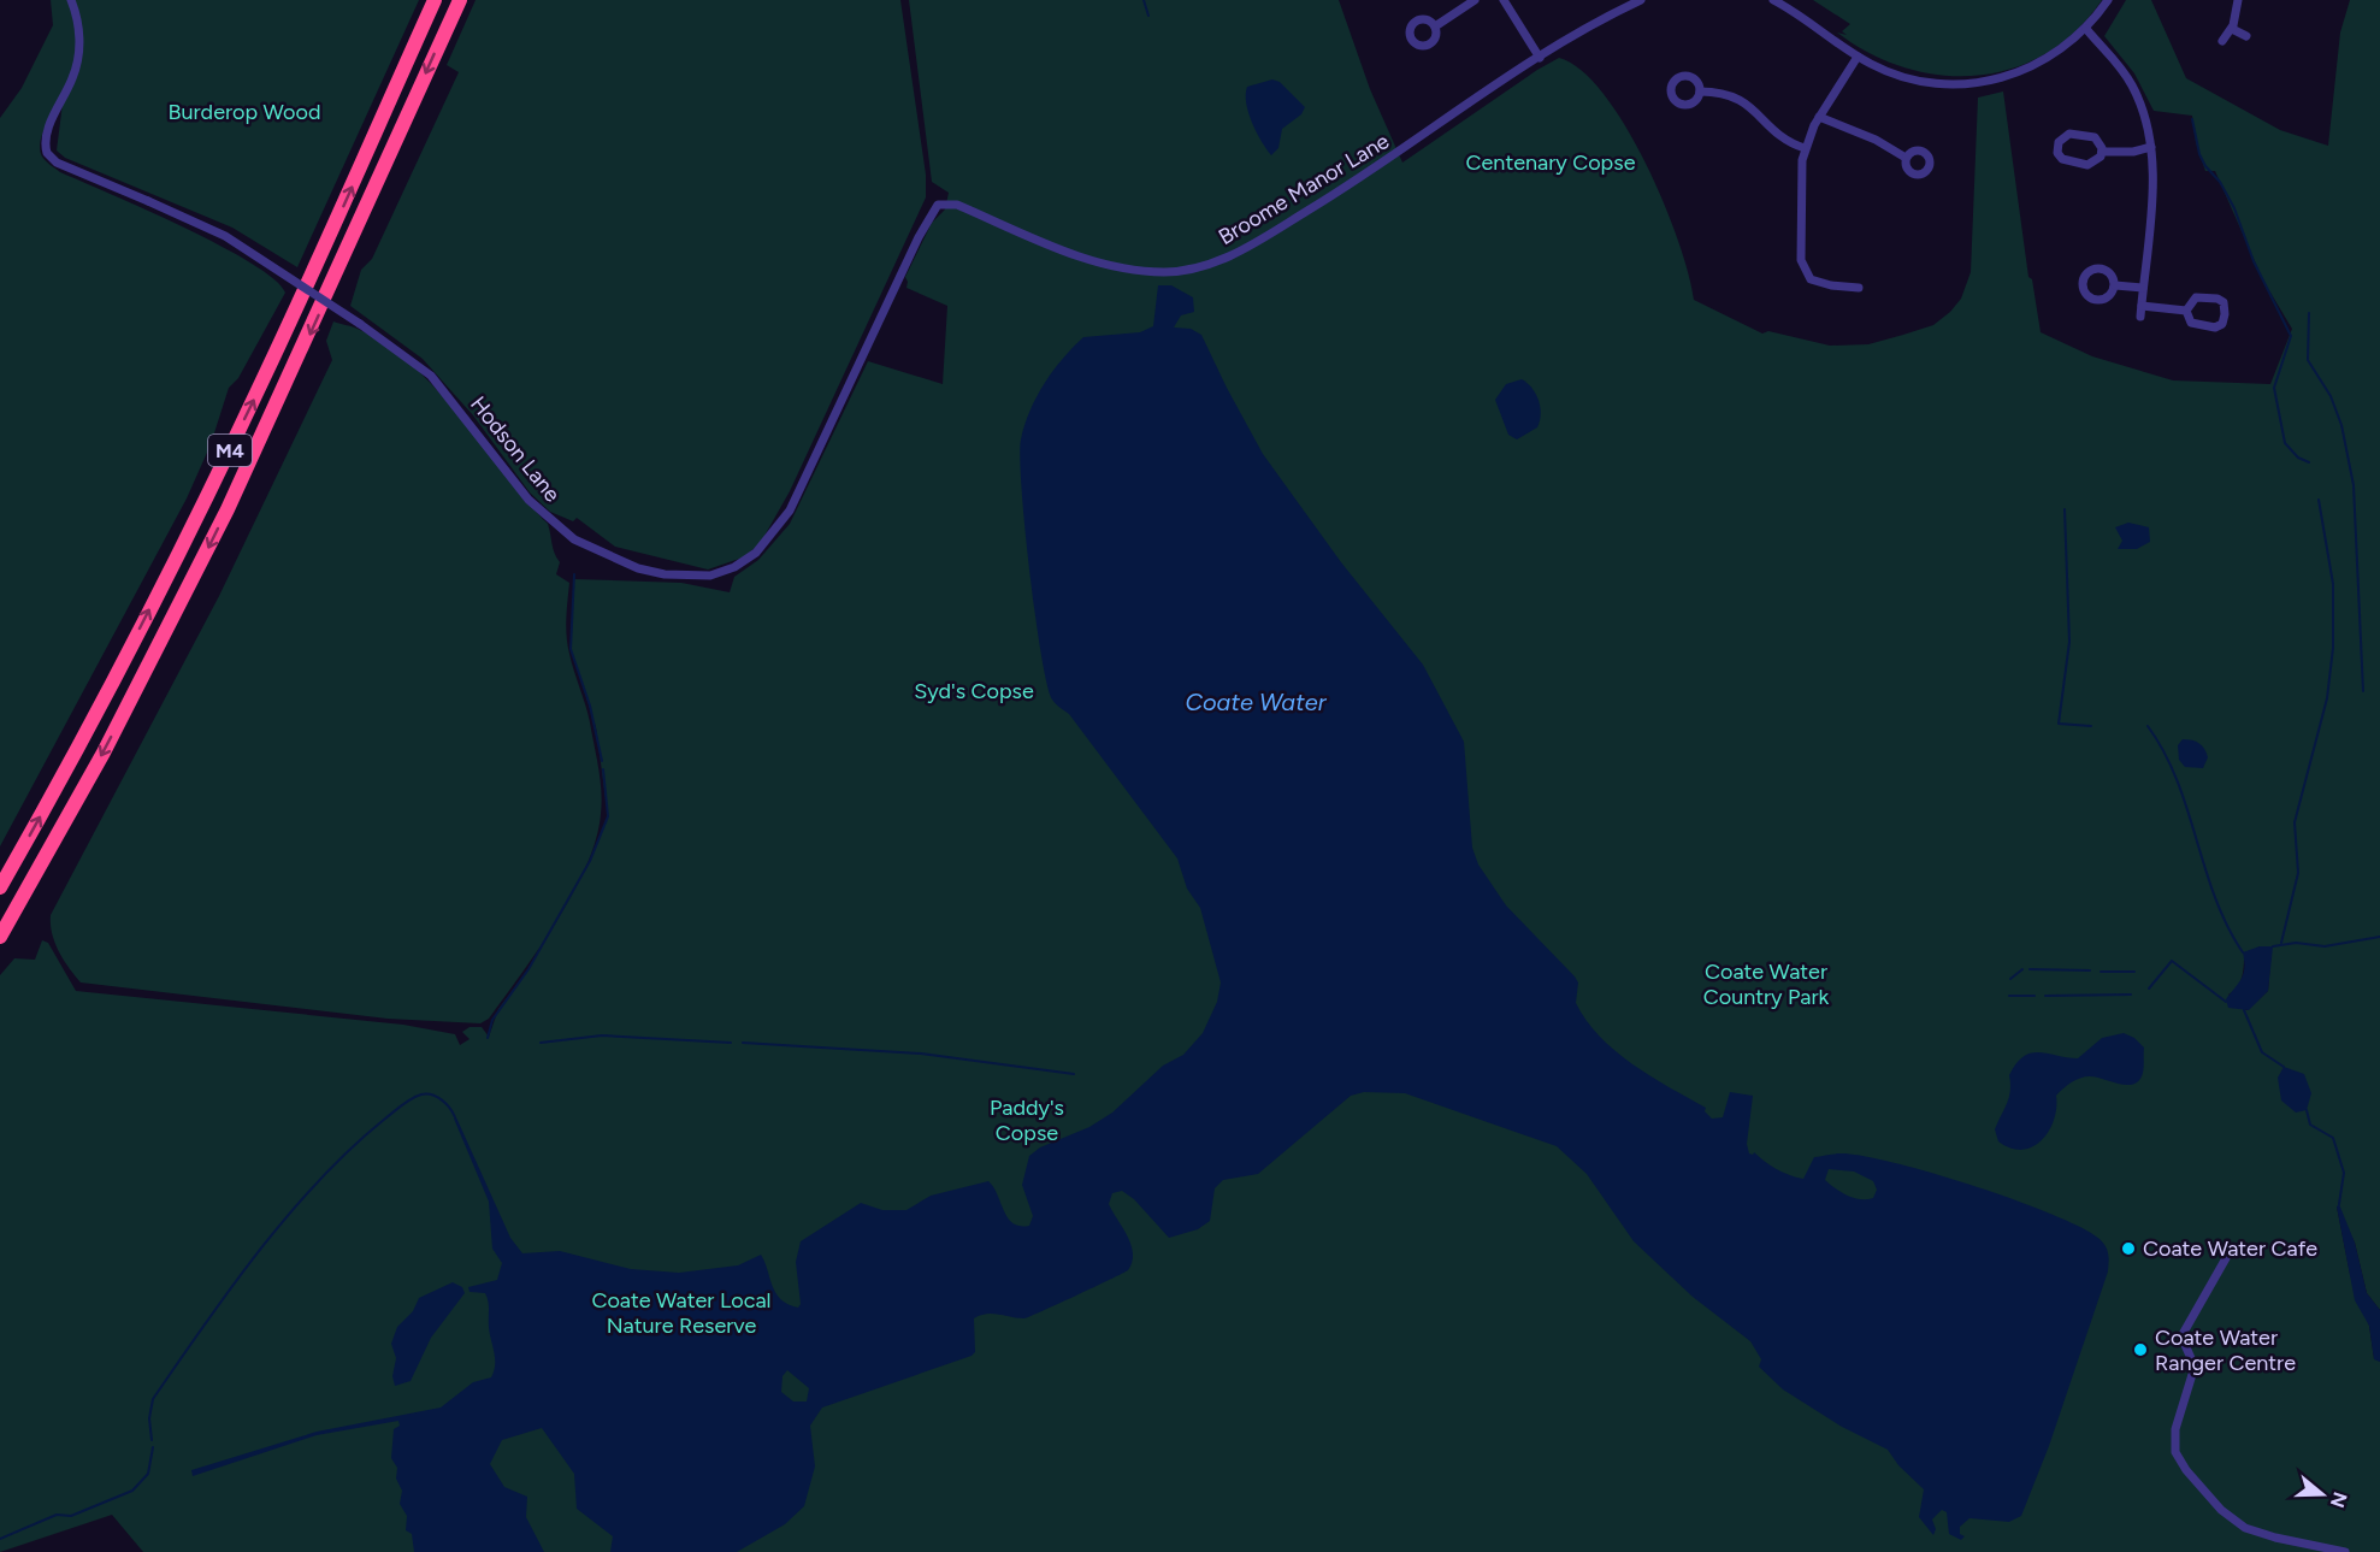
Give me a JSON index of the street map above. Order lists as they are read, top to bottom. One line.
{"streets":{"highway":["M4"],"street":["Broome Manor Lane","Hodson Lane"]},"crossings":[["Broome Manor Lane","Hodson Lane"]],"water":["Coate Water"],"parks":["Burderop Wood","Centenary Copse","Syd's Copse","Coate Water Country Park","Paddy's Copse","Coate Water Local Nature Reserve"],"places":["Coate Water Cafe","Coate Water Ranger Centre"],"north":"right"}
